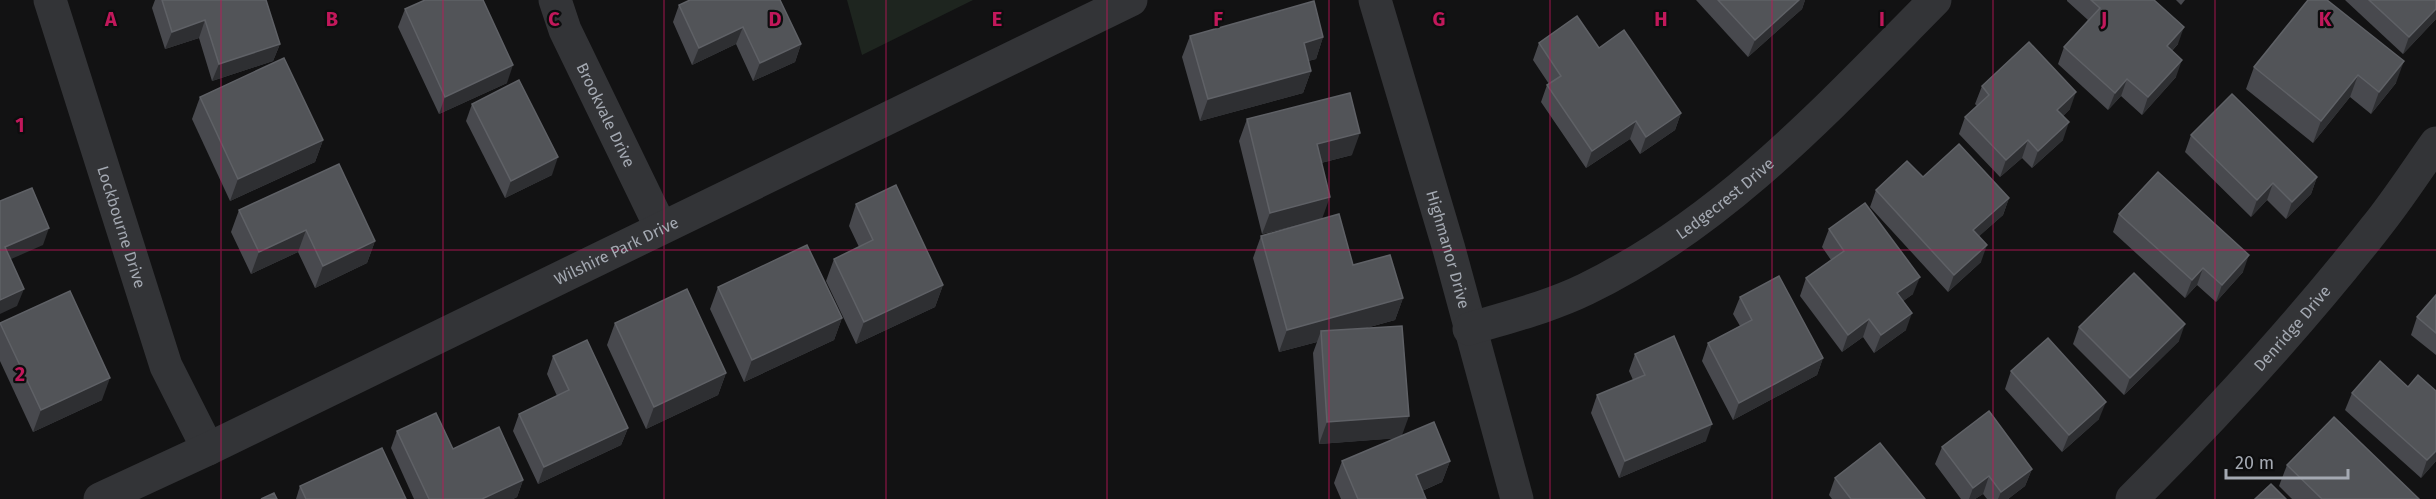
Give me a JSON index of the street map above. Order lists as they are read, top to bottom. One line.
{"streets":{"street":["Brookvale Drive","Ledgecrest Drive","Lockbourne Drive","Highmanor Drive","Wilshire Park Drive","Denridge Drive"]},"crossings":[["Brookvale Drive","Wilshire Park Drive"],["Ledgecrest Drive","Highmanor Drive"],["Lockbourne Drive","Wilshire Park Drive"]],"scale_bar":"20 m","grid":{"columns":["A","B","C","D","E","F","G","H","I","J","K"],"rows":["1","2"]}}
